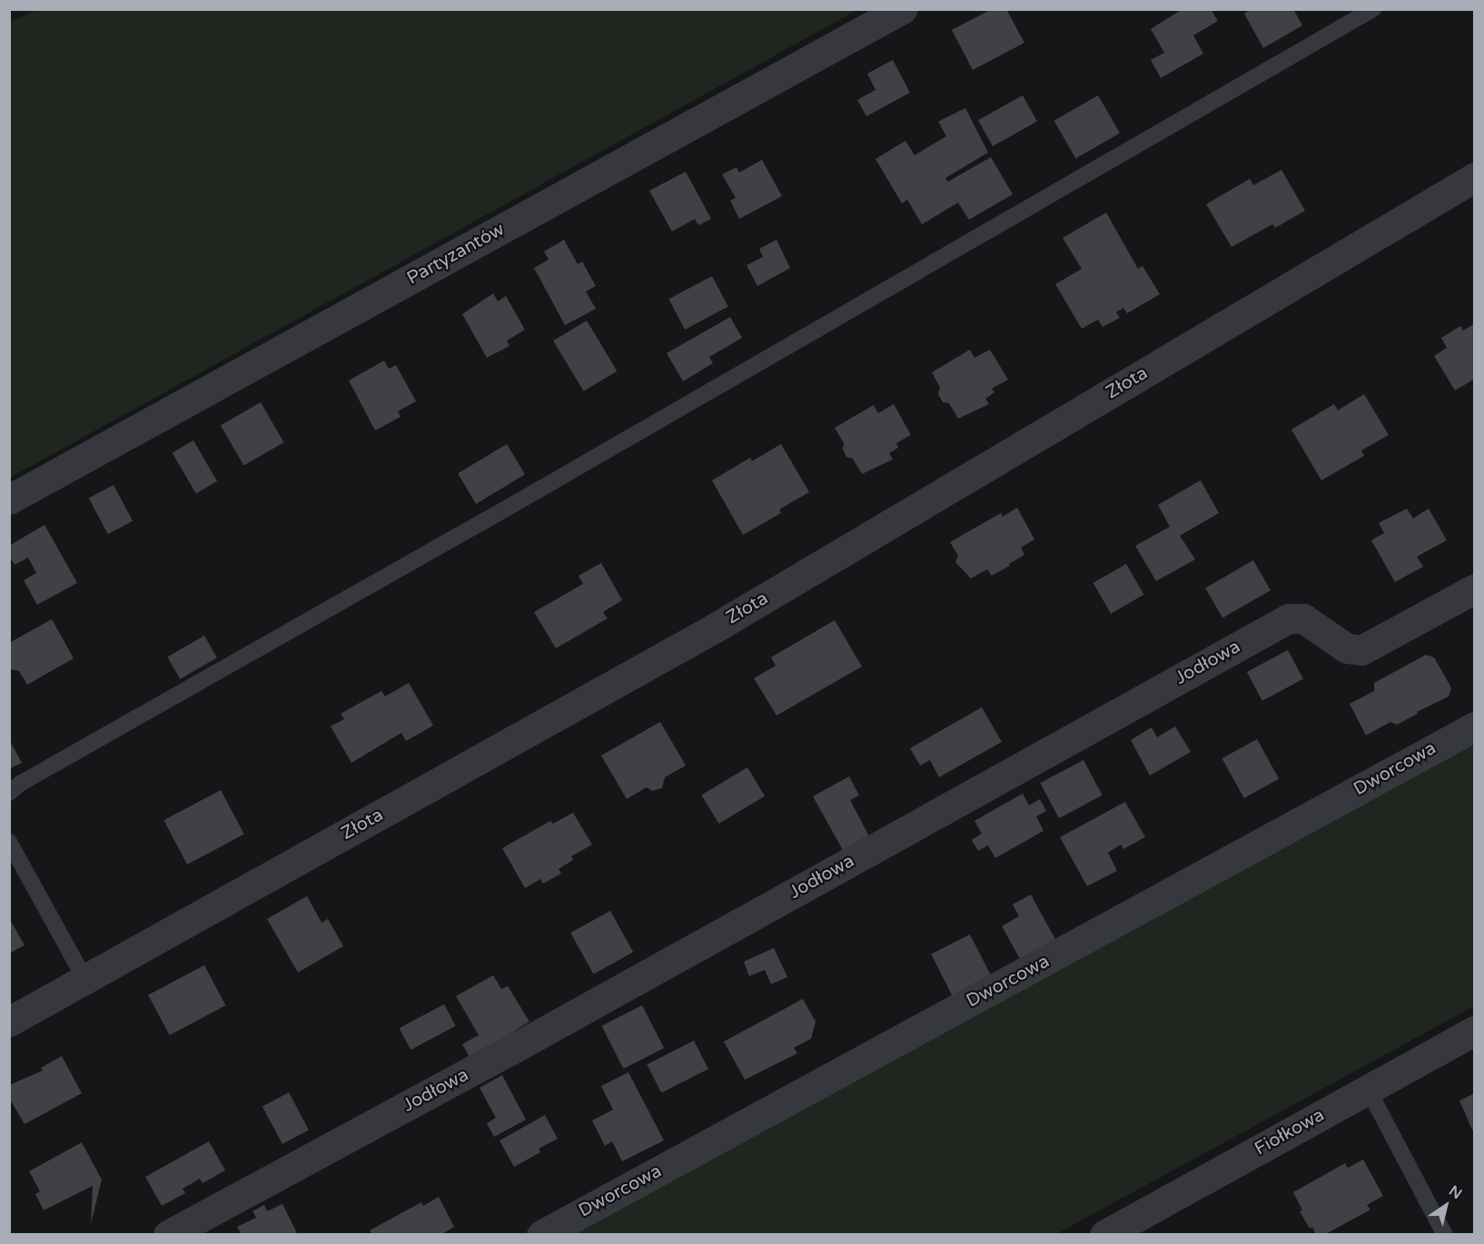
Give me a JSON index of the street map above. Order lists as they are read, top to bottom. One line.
{"streets":{"street":["Partyzantów","Złota","Jodłowa","Dworcowa","Fiołkowa"]},"north":"top right"}
